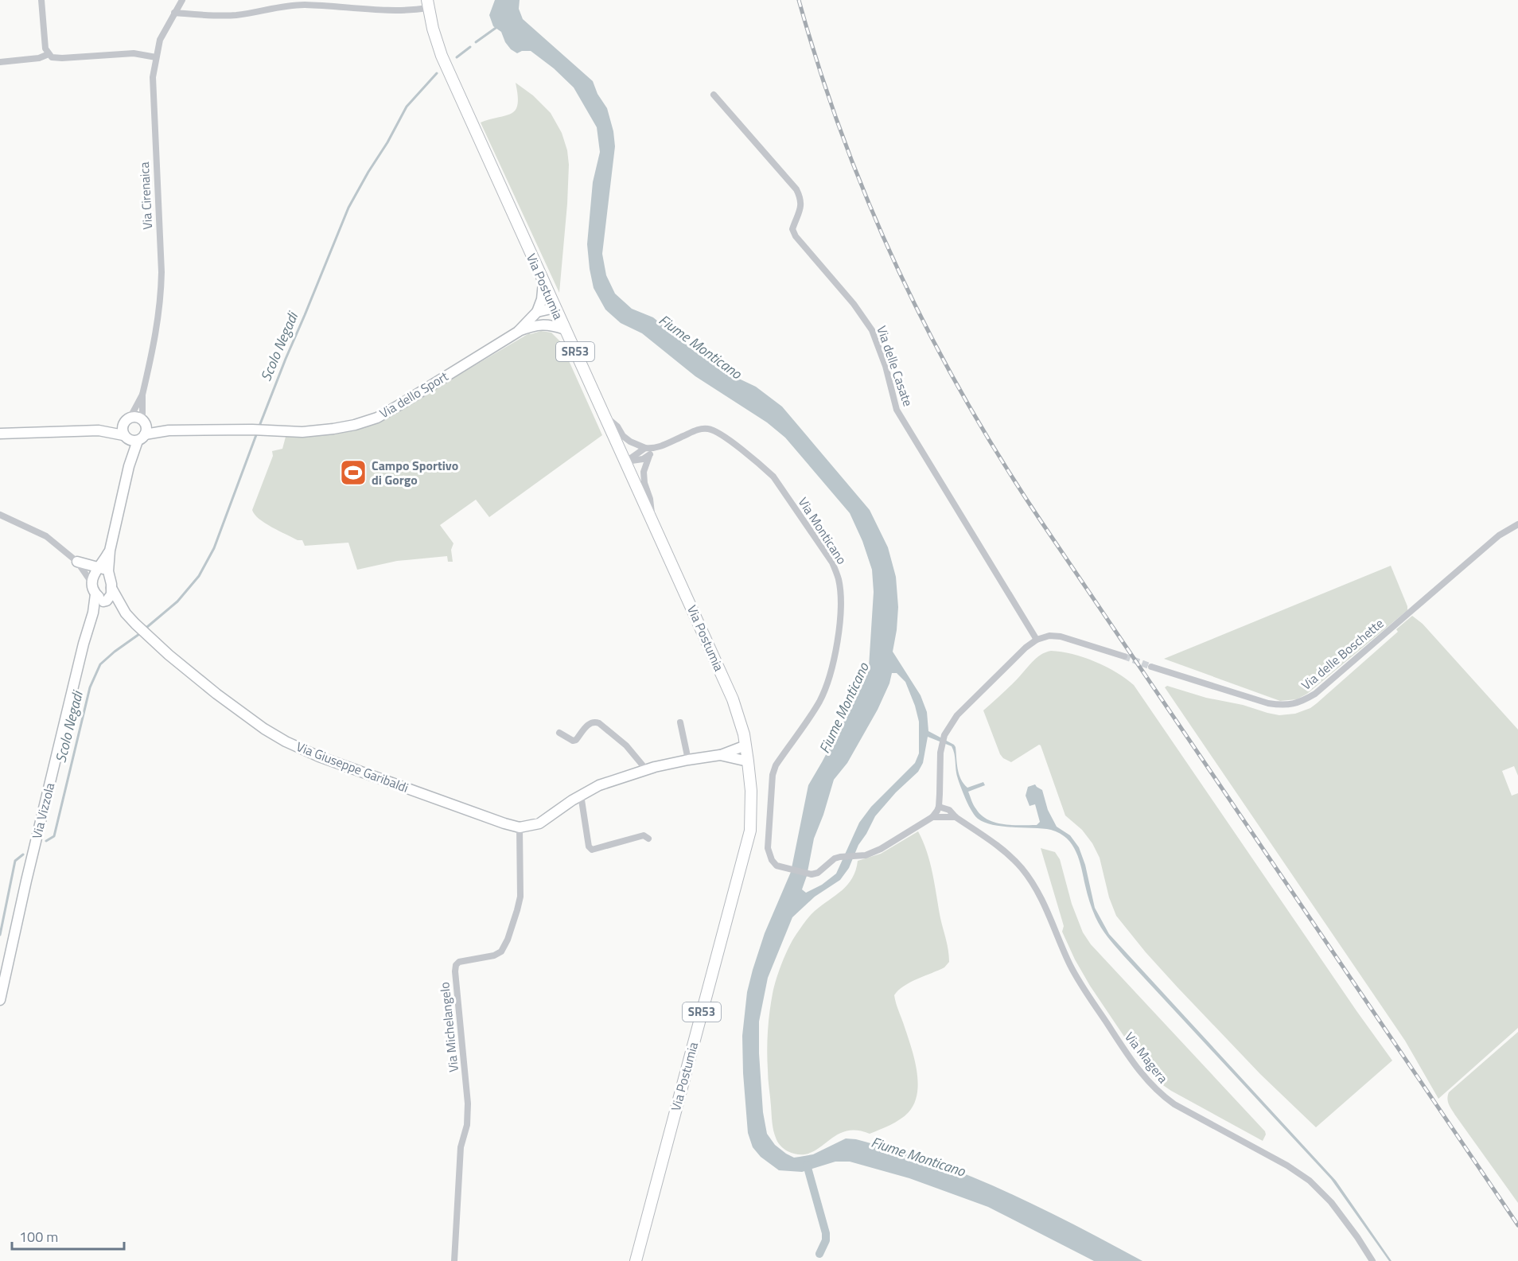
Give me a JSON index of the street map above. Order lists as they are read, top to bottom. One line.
{"streets":{"main road":["Via Postumia","SR53"],"street":["Via Cirenaica","Via delle Casate","Via dello Sport","Via Monticano","Via delle Boschette","Via Giuseppe Garibaldi","Via Vizzola","Via Michelangelo","Via Magera"]},"crossings":[["Via Cirenaica","Via dello Sport"],["Via Giuseppe Garibaldi","Via Michelangelo"]],"water":["Scolo Negadi","Fiume Monticano"],"places":{"sports":["Campo Sportivo di Gorgo"]},"scale_bar":"100 m"}
